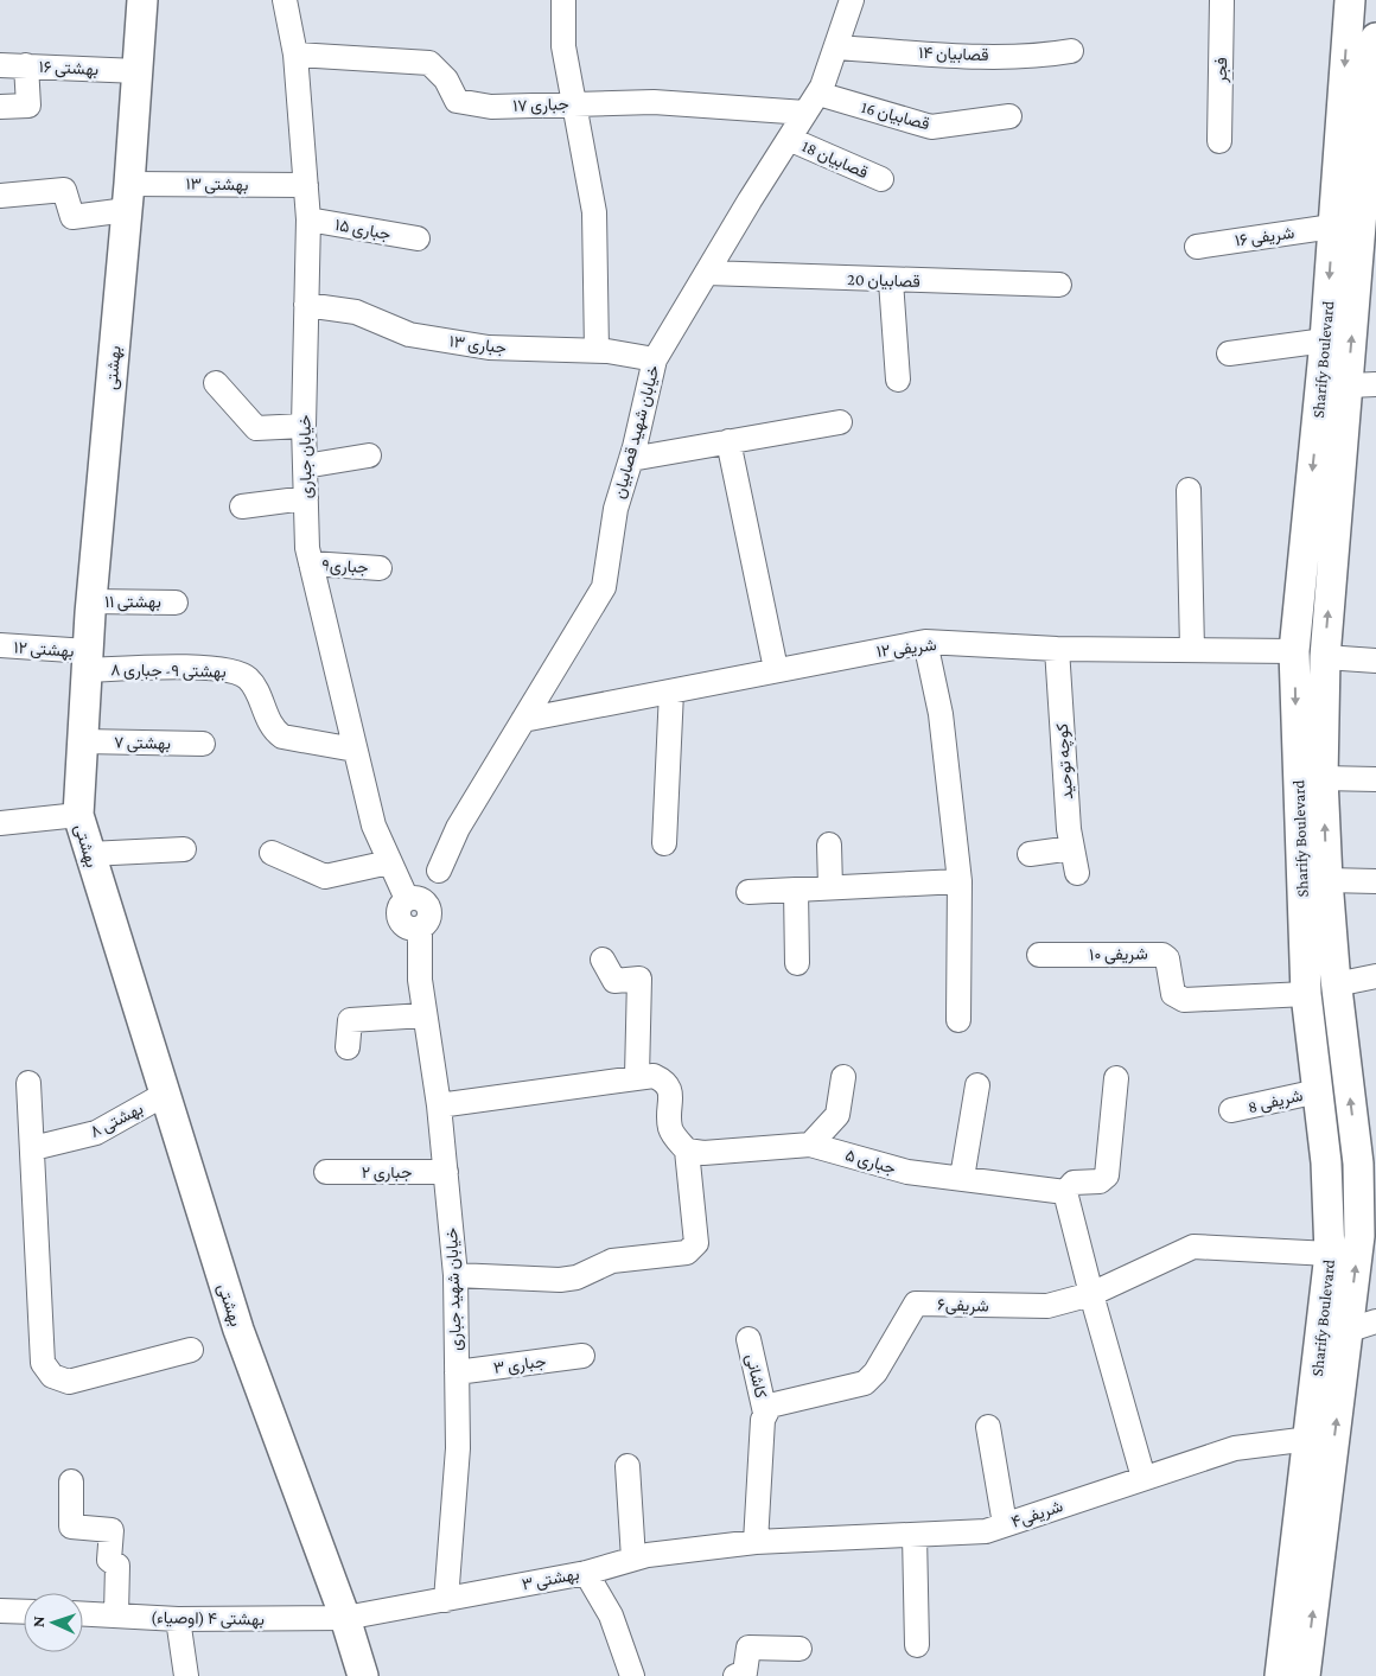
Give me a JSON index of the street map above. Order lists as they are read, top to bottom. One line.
{"streets":{"main road":["Sharify Boulevard","بهشتی"],"street":["قصابیان ۱۴","بهشتی ۱۶","فجر","جباری ۱۷","قصابیان 16","قصابیان 18","بهشتی ۱۳","جباری ۱۵","شریفی ۱۶","قصابیان 20","جباری ۱۳","خیابان شهید قصابیان","خیابان جباری","جباری۹","بهشتی ۱۱","شریفی ۱۲","بهشتی ۱۲","بهشتی ۹- جباری ۸","بهشتی ۷","کوچه توحید","شریفی ۱۰","شریفی 8","بهشتی ۸","جباری ۵","جباری ۲","خیابان شهید جباری","شریفی۶","جباری ۳","کاشانی","شریفی۴","بهشتی ۳","بهشتی ۴ (اوصیاء)"]},"crossings":[["قصابیان ۱۴","خیابان شهید قصابیان"],["بهشتی ۱۶","بهشتی"],["جباری ۱۷","قصابیان 16"],["جباری ۱۷","خیابان شهید قصابیان"],["جباری ۱۷","خیابان جباری"],["قصابیان 16","خیابان شهید قصابیان"],["قصابیان 18","خیابان شهید قصابیان"],["بهشتی ۱۳","بهشتی"],["بهشتی ۱۳","خیابان جباری"],["جباری ۱۵","خیابان جباری"],["شریفی ۱۶","Sharify Boulevard"],["قصابیان 20","خیابان شهید قصابیان"],["جباری ۱۳","خیابان شهید قصابیان"],["جباری ۱۳","خیابان جباری"],["Sharify Boulevard","شریفی ۱۲"],["Sharify Boulevard","شریفی ۱۰"],["Sharify Boulevard","شریفی 8"],["Sharify Boulevard","شریفی۶"],["Sharify Boulevard","شریفی۴"],["بهشتی","بهشتی ۱۱"],["بهشتی","بهشتی ۱۲"],["بهشتی","بهشتی ۹- جباری ۸"],["بهشتی","بهشتی ۷"],["بهشتی","بهشتی ۸"],["بهشتی","بهشتی ۳"],["بهشتی","بهشتی ۴ (اوصیاء)"],["خیابان شهید قصابیان","خیابان جباری"],["خیابان شهید قصابیان","شریفی ۱۲"],["خیابان جباری","جباری۹"],["خیابان جباری","بهشتی ۹- جباری ۸"],["خیابان جباری","خیابان شهید جباری"],["شریفی ۱۲","کوچه توحید"],["بهشتی ۱۲","بهشتی ۹- جباری ۸"],["جباری ۲","خیابان شهید جباری"],["خیابان شهید جباری","جباری ۳"],["خیابان شهید جباری","بهشتی ۳"],["شریفی۶","کاشانی"],["شریفی۴","بهشتی ۳"],["بهشتی ۳","بهشتی ۴ (اوصیاء)"]],"north":"left"}
